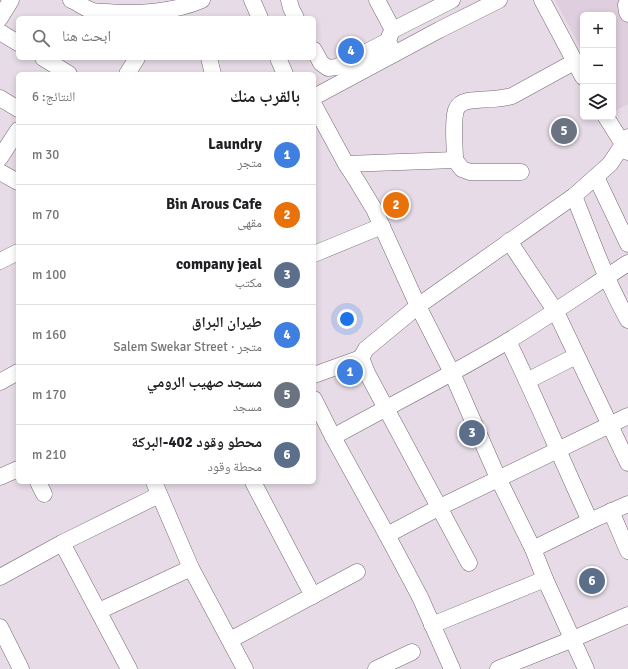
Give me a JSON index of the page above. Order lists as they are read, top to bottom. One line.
{"page":{"map_buttons":["+","−"],"search":"ابحث هنا","pins":["4","5","2","1","3","6"],"heading":["بالقرب منك","النتائج: 6"],"list":[{"mark":"1","name":"Laundry","note":"متجر","value":"30 m"},{"mark":"2","name":"Bin Arous Cafe","note":"مقهى","value":"70 m"},{"mark":"3","name":"company jeal","note":"مكتب","value":"100 m"},{"mark":"4","name":"طيران البراق","note":"متجر · Salem Swekar Street","value":"160 m"},{"mark":"5","name":"مسجد صهيب الرومي","note":"مسجد","value":"170 m"},{"mark":"6","name":"محطو وقود 402-البركة","note":"محطة وقود","value":"210 m"}]}}
